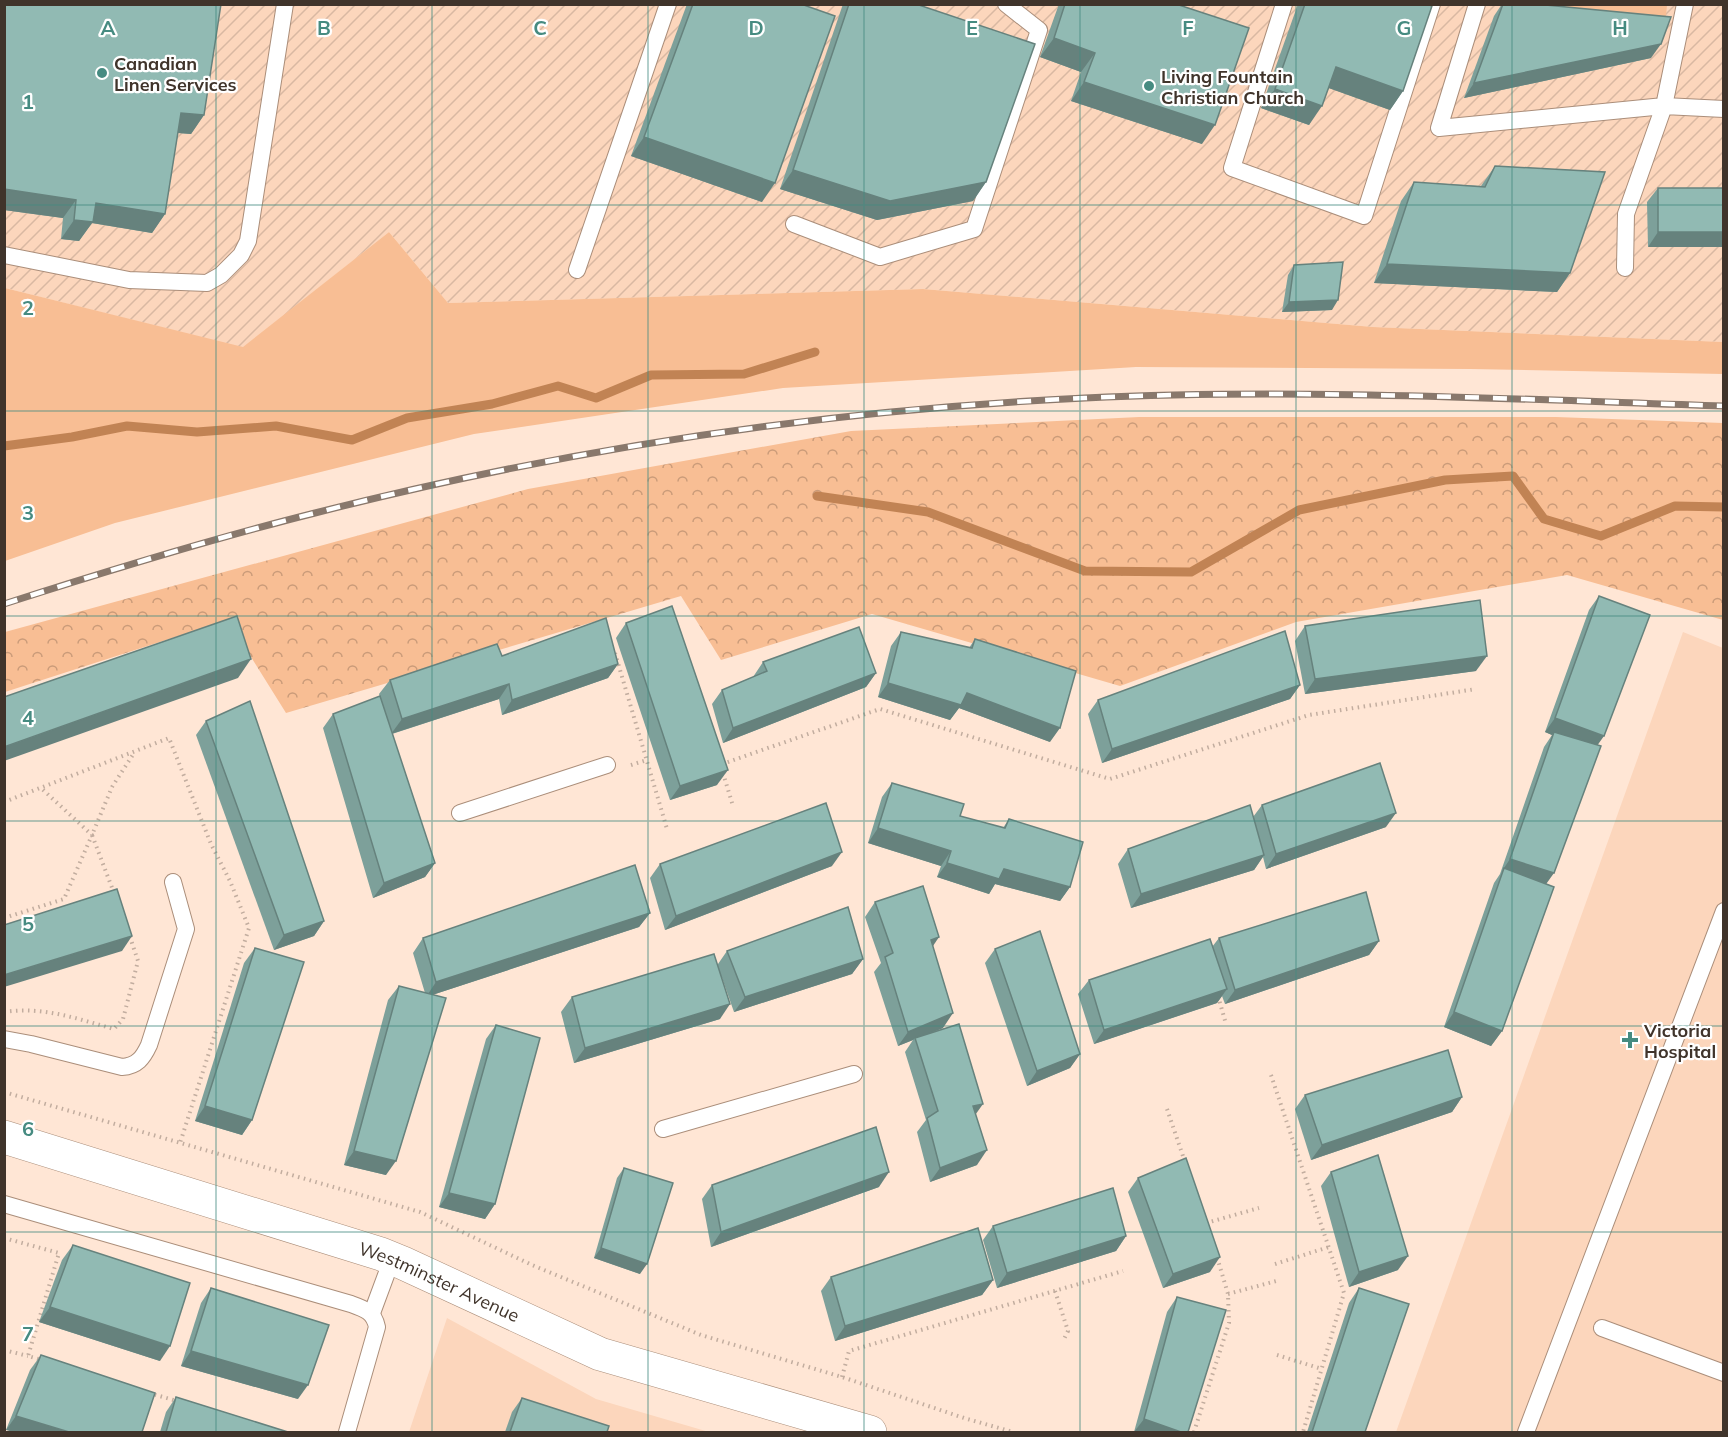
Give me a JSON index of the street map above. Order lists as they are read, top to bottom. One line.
{"streets":{"street":["Westminster Avenue"]},"places":{"other":["Canadian Linen Services","Living Fountain Christian Church"],"health":["Victoria Hospital"]},"grid":{"columns":["A","B","C","D","E","F","G","H"],"rows":["1","2","3","4","5","6","7"]}}
